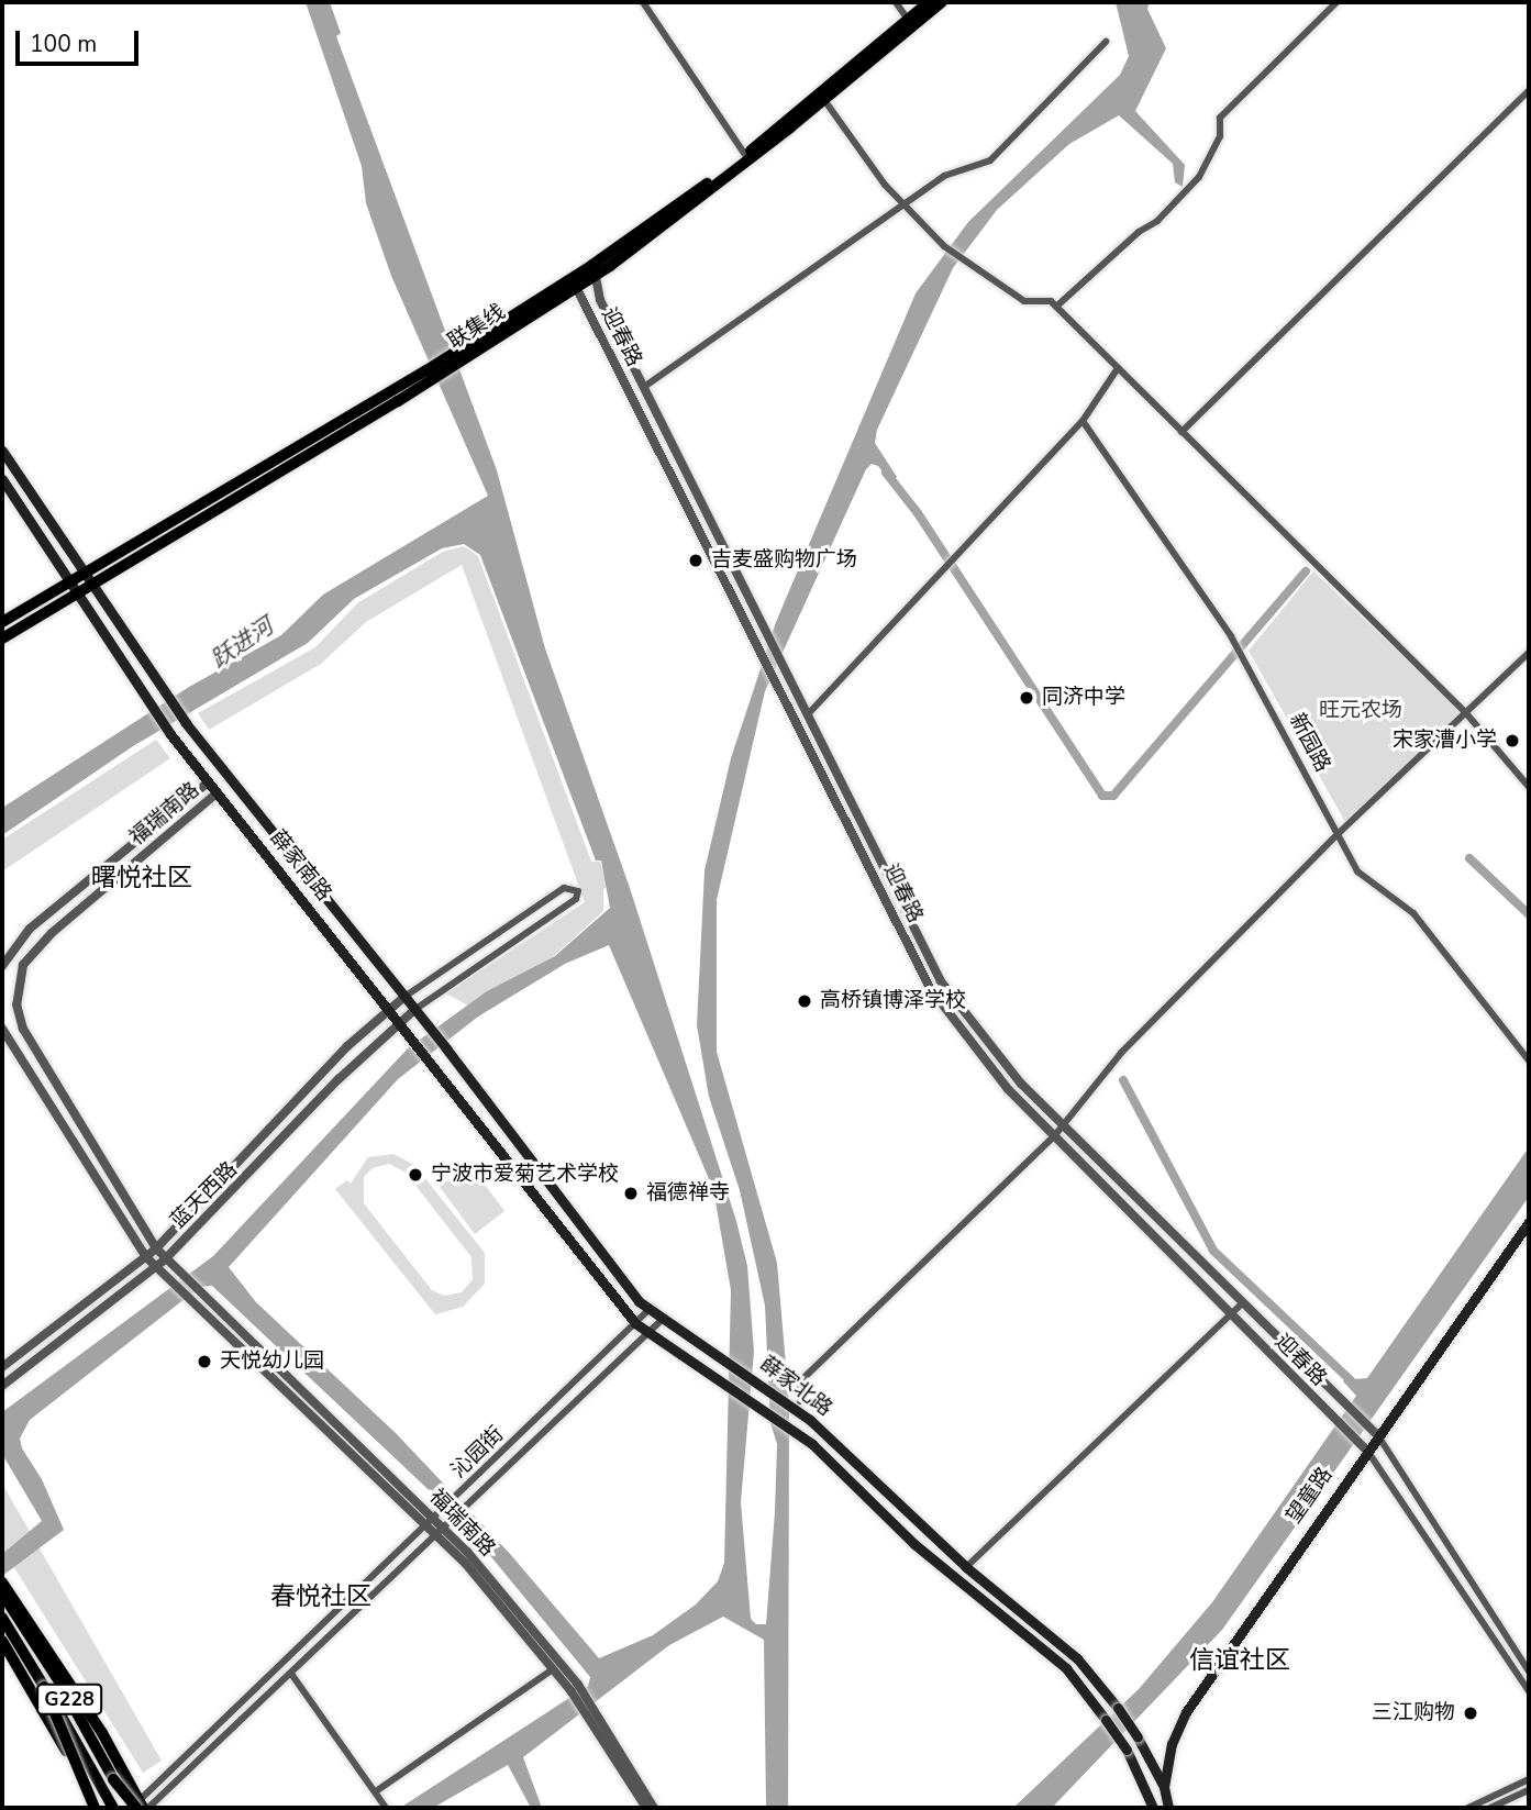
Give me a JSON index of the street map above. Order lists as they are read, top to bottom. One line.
{"streets":{"highway":["G228"],"main road":["联集线","薛家南路","薛家北路","望童路"],"street":["迎春路","新园路","福瑞南路","蓝天西路","沁园街"]},"crossings":[["联集线","迎春路"],["联集线","薛家南路"],["迎春路","望童路"],["福瑞南路","薛家南路"],["福瑞南路","蓝天西路"],["福瑞南路","沁园街"],["薛家南路","蓝天西路"],["薛家南路","薛家北路"],["蓝天西路","薛家北路"],["薛家北路","沁园街"],["薛家北路","望童路"],["沁园街","G228"]],"districts":["曙悦社区","春悦社区","信谊社区"],"water":["跃进河"],"parks":["旺元农场"],"places":["吉麦盛购物广场","同济中学","宋家漕小学","高桥镇博泽学校","宁波市爱菊艺术学校","福德禅寺","天悦幼儿园","三江购物"],"scale_bar":"100 m"}
